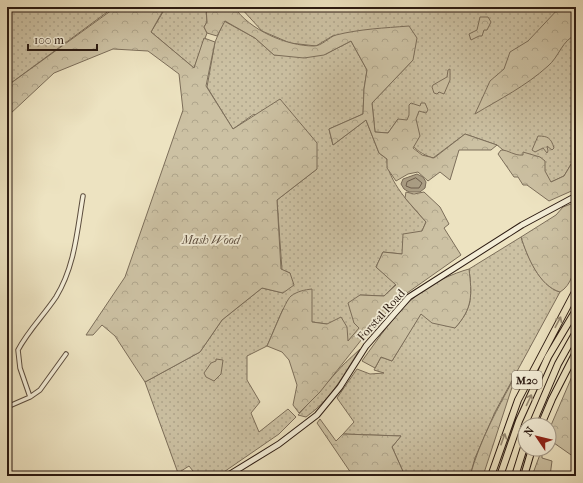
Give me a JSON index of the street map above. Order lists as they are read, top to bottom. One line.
{"streets":{"highway":["M20"],"street":["Forstal Road"]},"parks":["Mash Wood"],"scale_bar":"100 m","north":"top left"}
